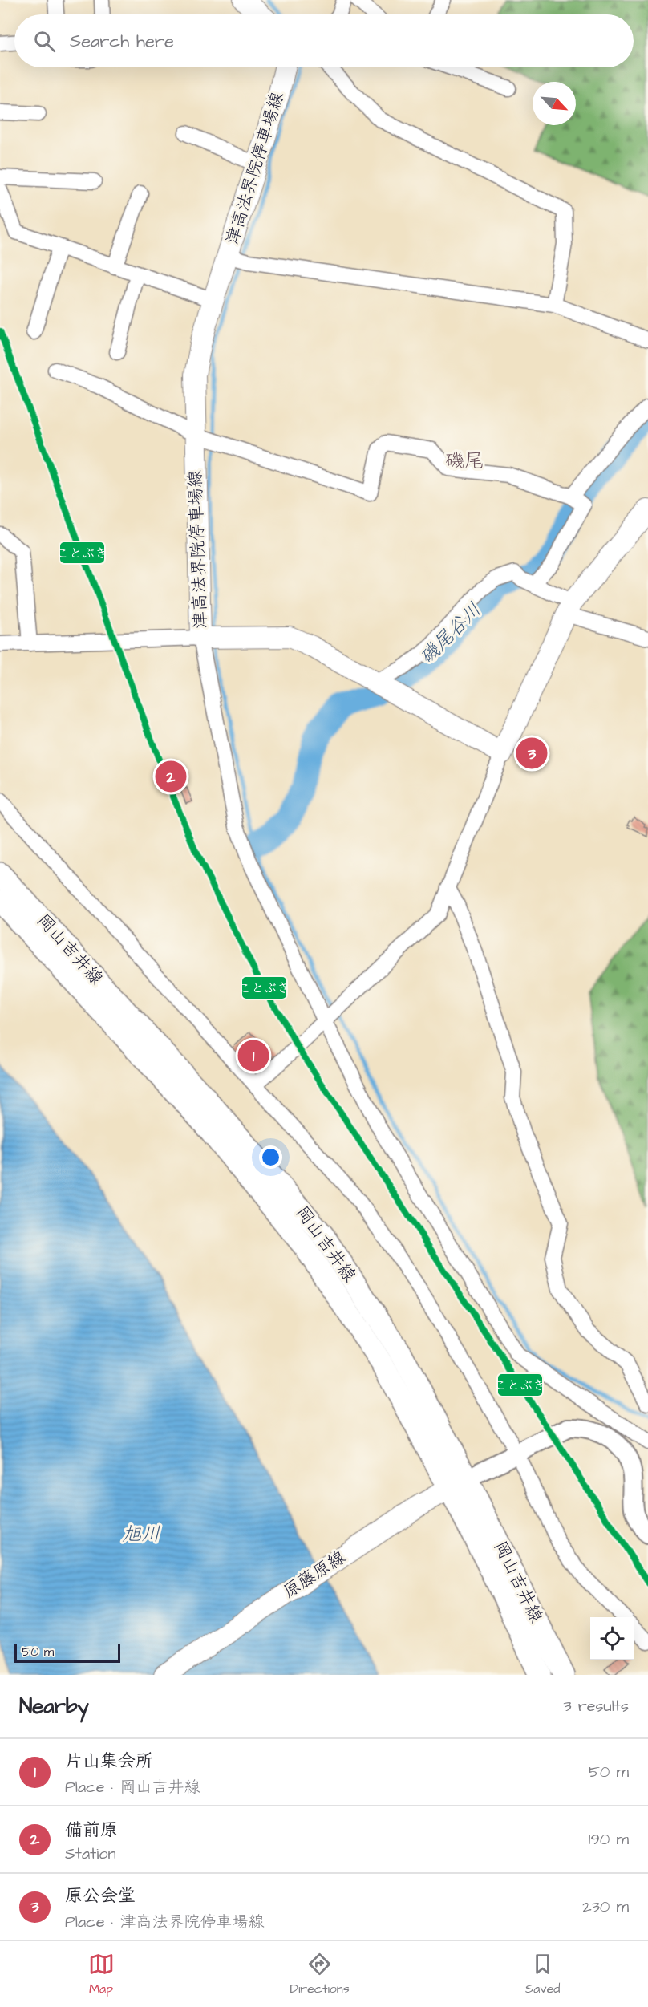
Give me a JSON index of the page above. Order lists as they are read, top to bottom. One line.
{"streets":{"main road":["津高法界院停車場線","岡山吉井線","原藤原線"]},"crossings":[["岡山吉井線","原藤原線"]],"districts":["磯尾"],"water":["磯尾谷川","旭川"],"lines":["transit line ことぶき"],"scale_bar":"50 m","north":"bottom right","page":{"search":"Search here","pins":["3","2","1"],"scale":"50 m","heading":["Nearby","3 results"],"list":[{"mark":"1","name":"片山集会所","note":"Place · 岡山吉井線","value":"50 m"},{"mark":"2","name":"備前原","note":"Station","value":"190 m"},{"mark":"3","name":"原公会堂","note":"Place · 津高法界院停車場線","value":"230 m"}],"nav":["Map","Directions","Saved"]}}
